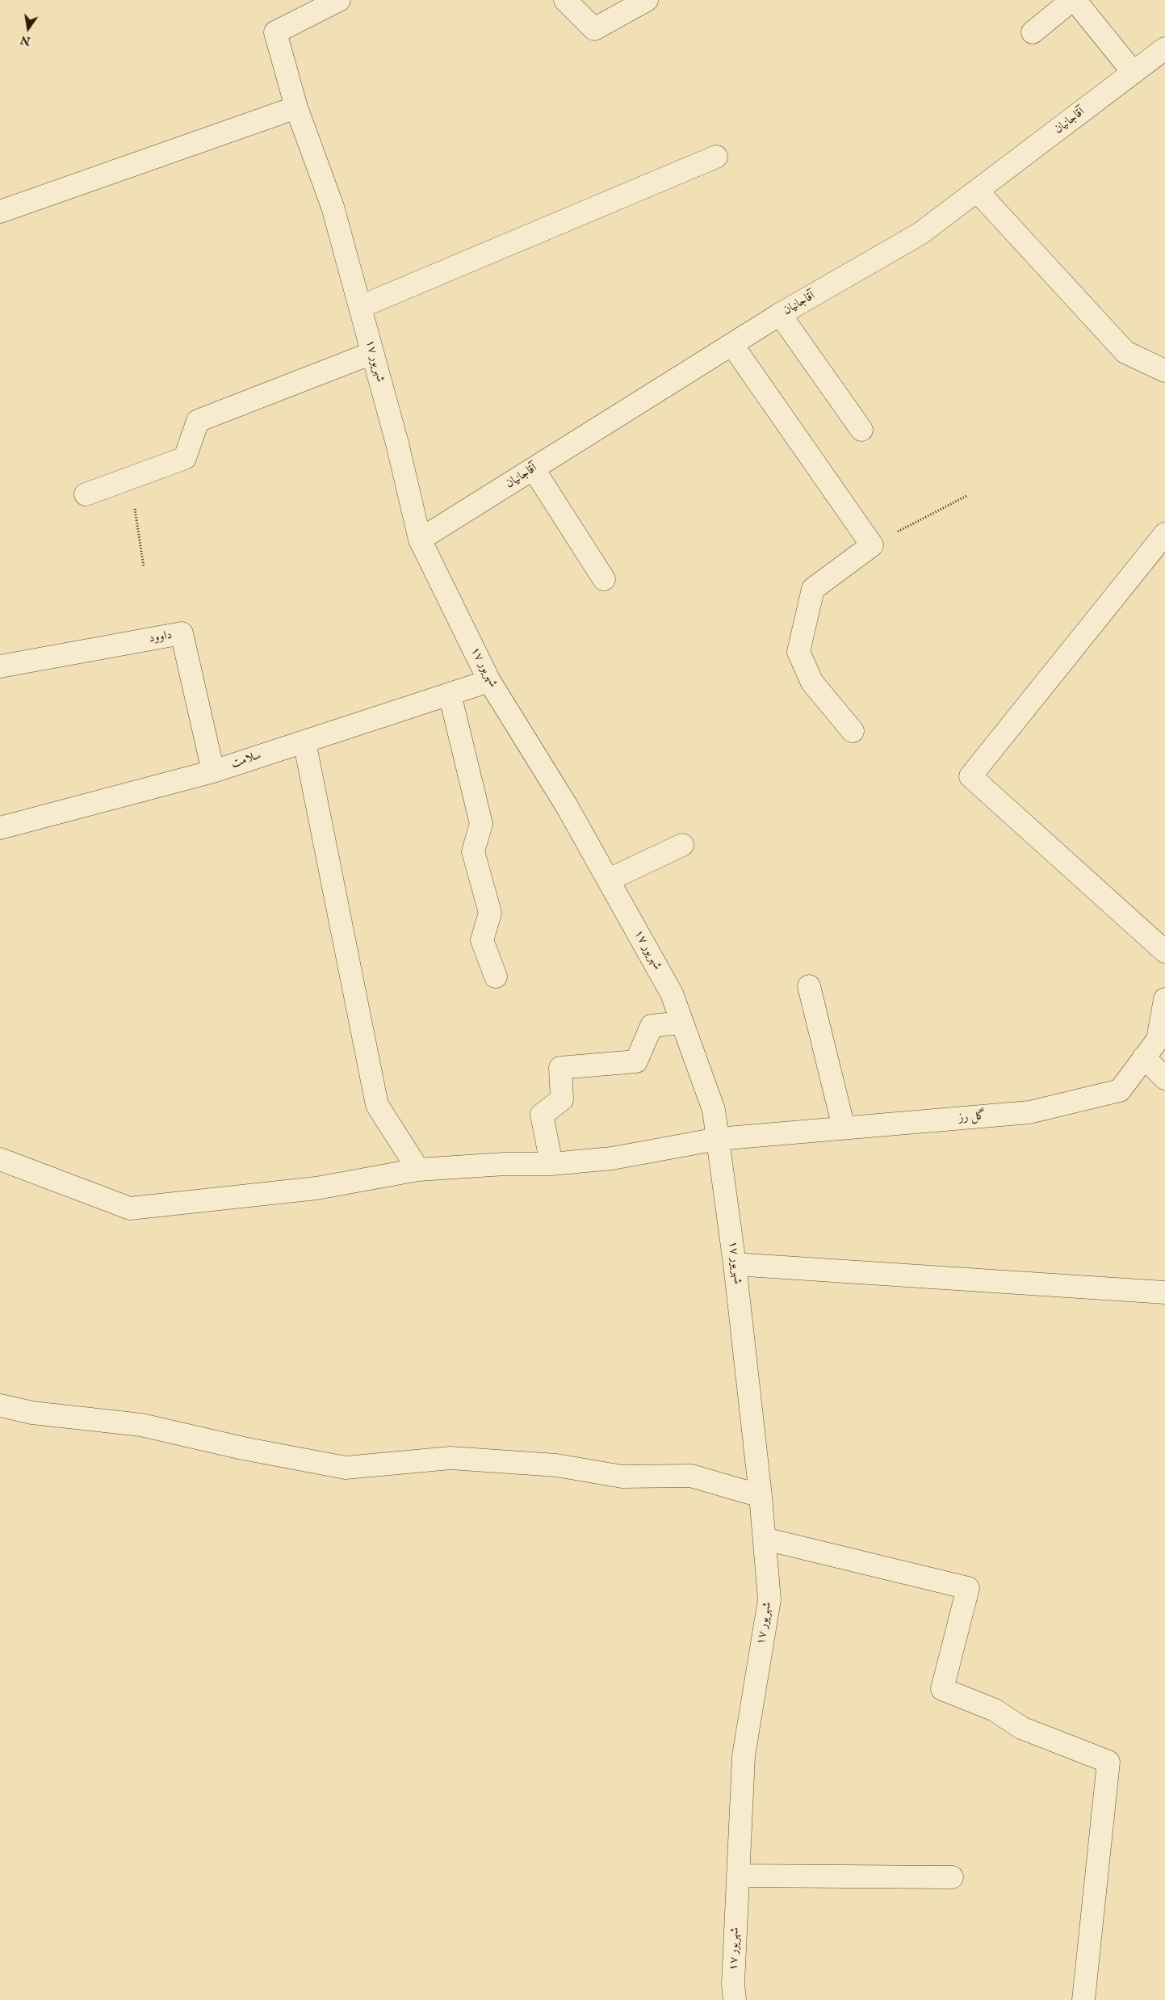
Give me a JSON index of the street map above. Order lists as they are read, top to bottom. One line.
{"streets":{"street":["آقاجانیان","۱۷ شهریور","داوود","سلامت","گل رز"]},"crossings":[["آقاجانیان","۱۷ شهریور"],["۱۷ شهریور","سلامت"],["۱۷ شهریور","گل رز"],["داوود","سلامت"]],"north":"bottom"}
